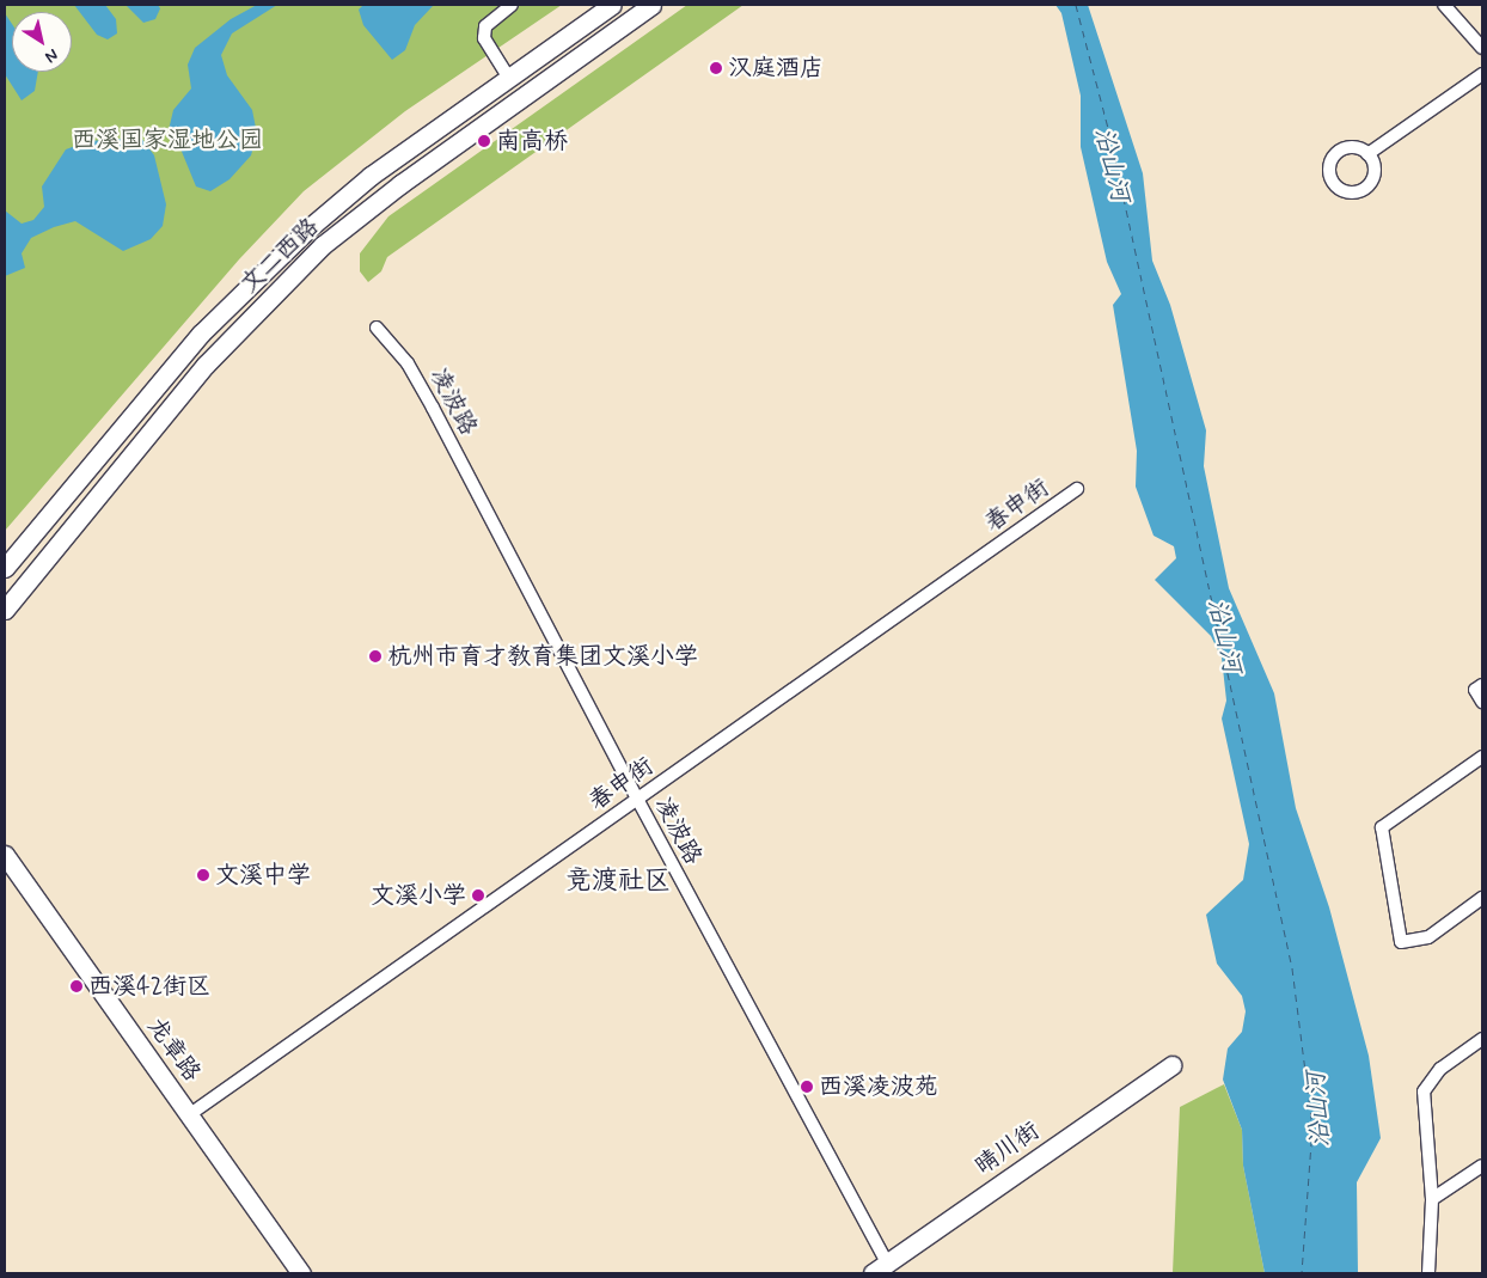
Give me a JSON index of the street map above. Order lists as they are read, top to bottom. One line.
{"streets":{"main road":["文二西路","龙章路","晴川街"],"street":["凌波路","春申街"]},"crossings":[["凌波路","春申街"],["凌波路","晴川街"],["春申街","龙章路"]],"districts":["竞渡社区"],"water":["沿山河"],"parks":["西溪国家湿地公园"],"places":["汉庭酒店","南高桥","杭州市育才教育集团文溪小学","文溪中学","文溪小学","西溪42街区","西溪凌波苑"],"north":"bottom right"}
